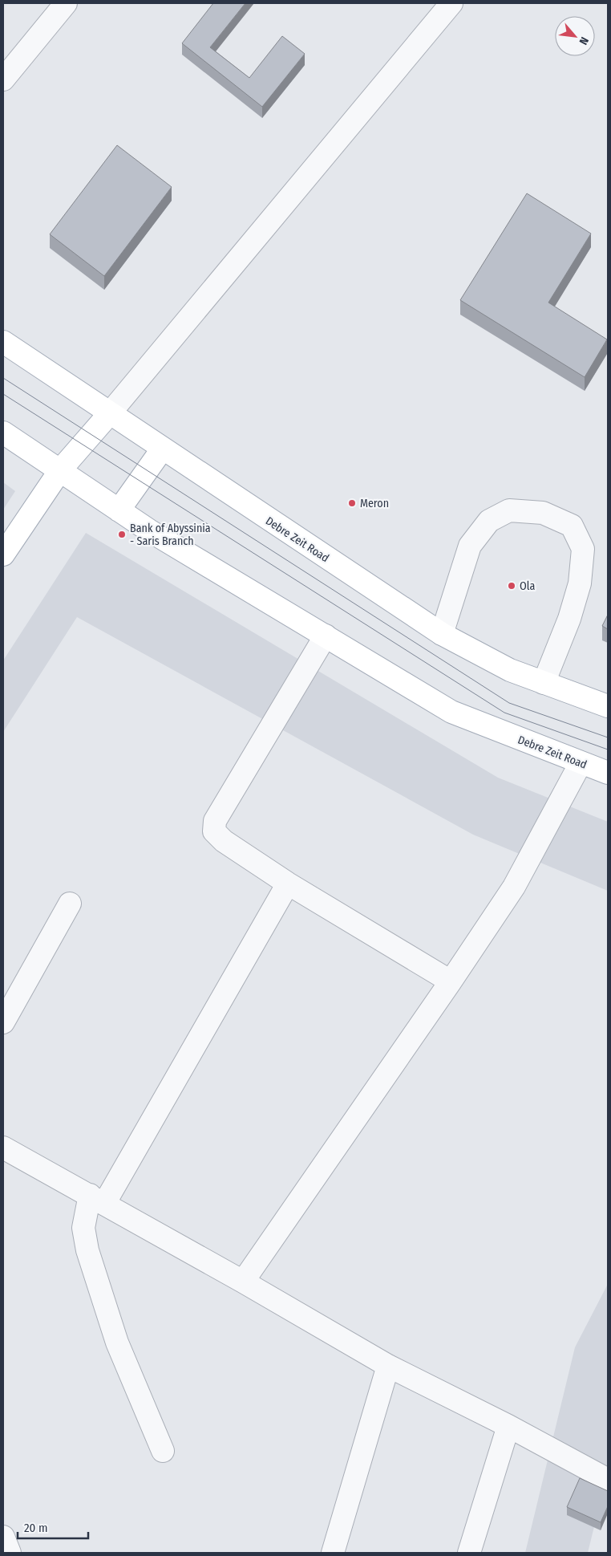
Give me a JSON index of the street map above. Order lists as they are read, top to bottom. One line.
{"streets":{"main road":["Debre Zeit Road"]},"places":["Meron","Bank of Abyssinia - Saris Branch","Ola"],"scale_bar":"20 m","north":"bottom right"}
